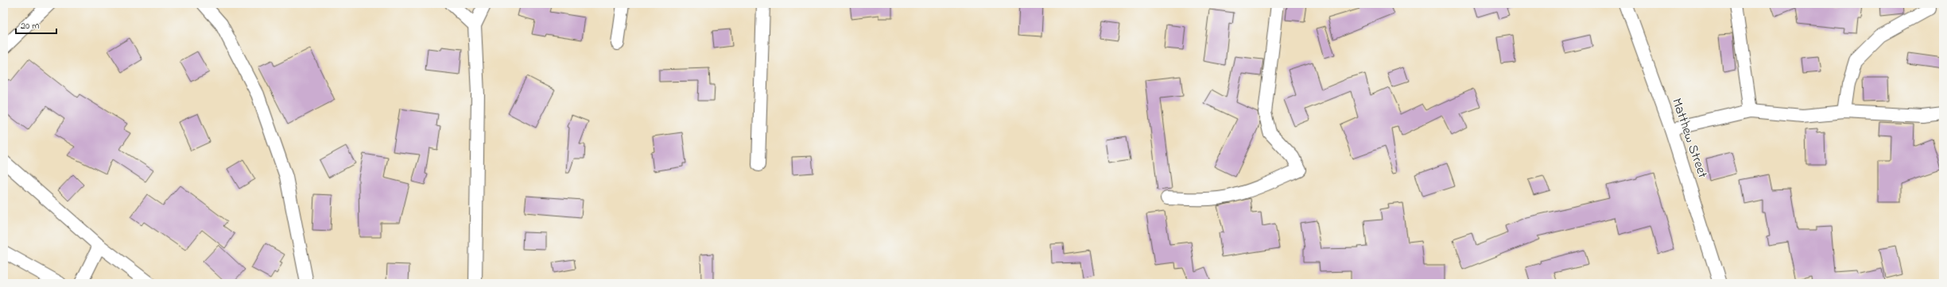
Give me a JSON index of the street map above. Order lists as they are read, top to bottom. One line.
{"streets":{"street":["Matthew Street"]},"scale_bar":"20 m"}
